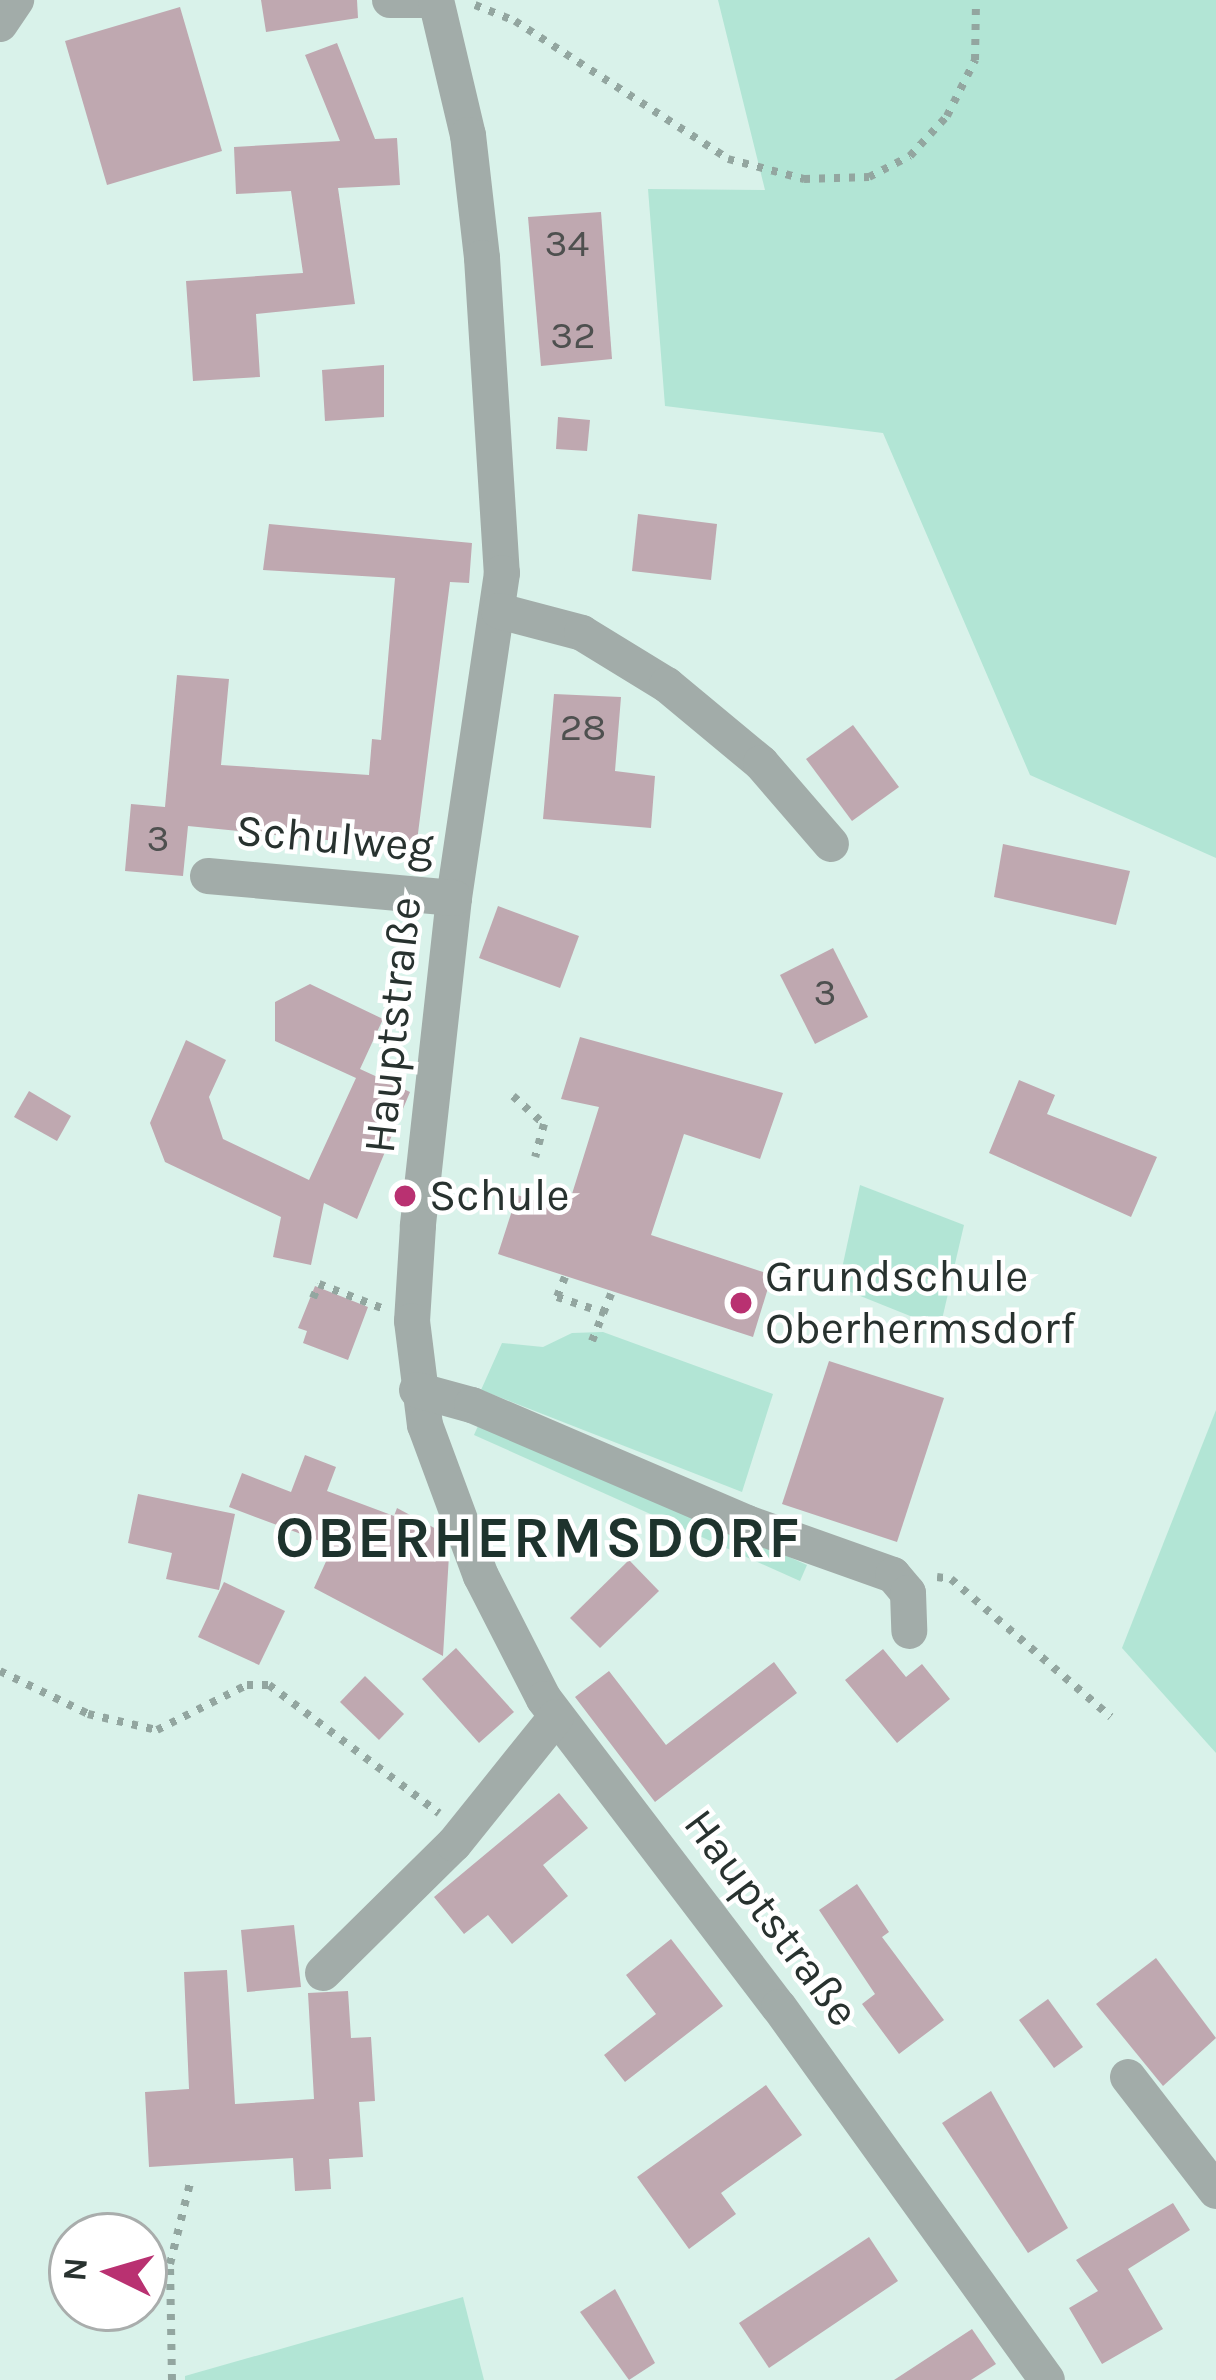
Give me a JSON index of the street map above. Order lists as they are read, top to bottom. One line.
{"streets":{"street":["Schulweg","Hauptstraße"]},"crossings":[["Schulweg","Hauptstraße"]],"districts":["OBERHERMSDORF"],"places":["Schule","Grundschule Oberhermsdorf"],"house_numbers":["34","32","28","3","3"],"north":"left"}
